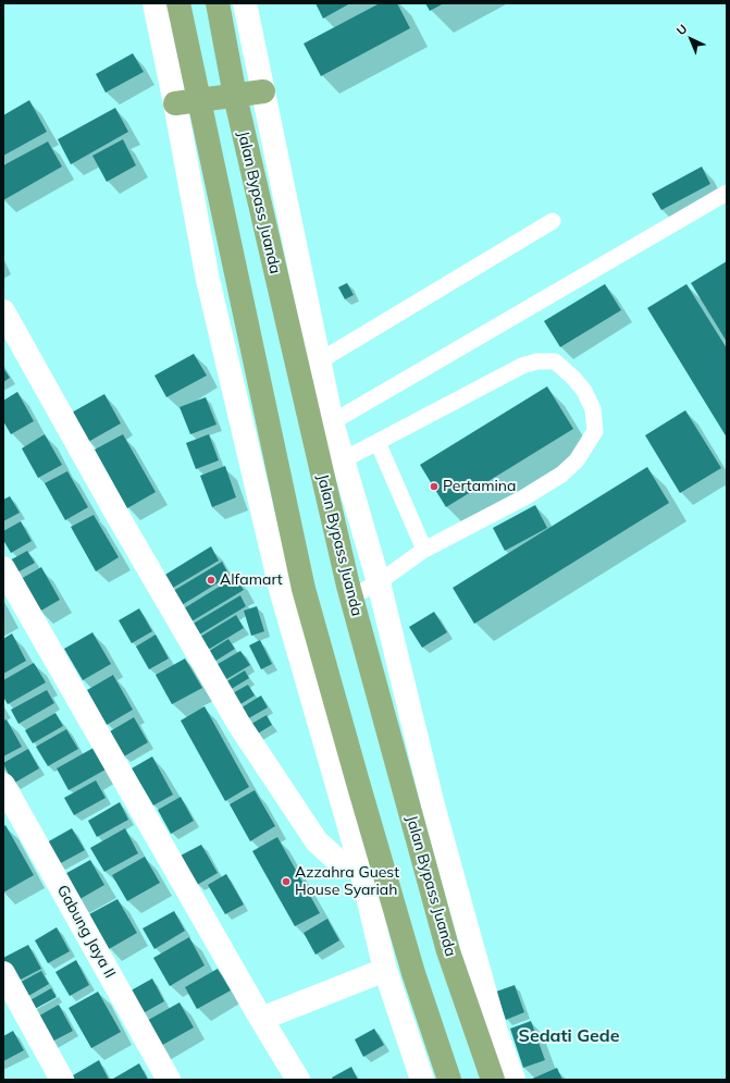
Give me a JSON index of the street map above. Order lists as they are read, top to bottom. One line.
{"streets":{"highway":["Jalan Bypass Juanda"],"street":["Gabung Jaya II"]},"districts":["Sedati Gede"],"places":["Pertamina","Alfamart","Azzahra Guest House Syariah"],"north":"top left"}
